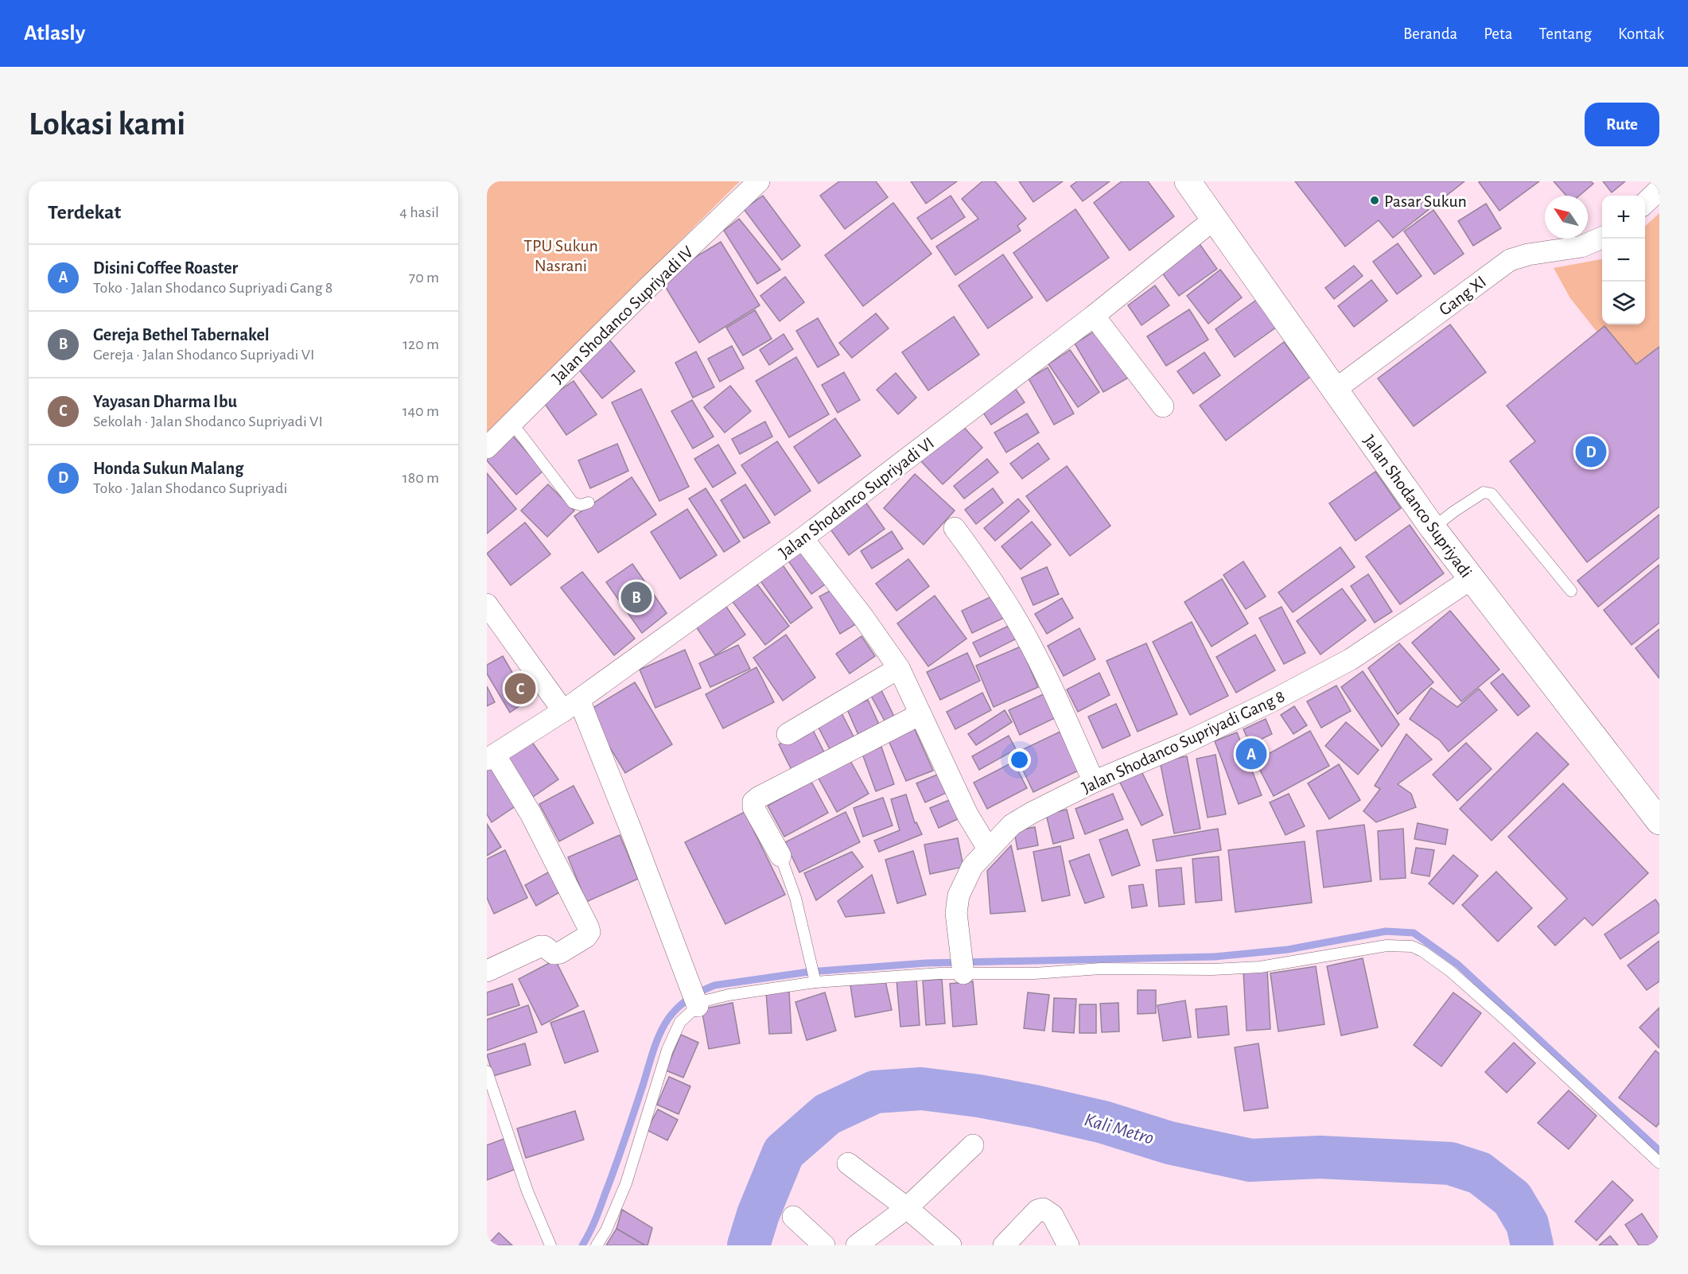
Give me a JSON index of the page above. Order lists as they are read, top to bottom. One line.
{"streets":{"main road":["Jalan Shodanco Supriyadi"],"street":["Gang XI","Jalan Shodanco Supriyadi IV","Jalan Shodanco Supriyadi VI","Jalan Shodanco Supriyadi Gang 8"]},"crossings":[["Gang XI","Jalan Shodanco Supriyadi"],["Jalan Shodanco Supriyadi VI","Jalan Shodanco Supriyadi"],["Jalan Shodanco Supriyadi","Jalan Shodanco Supriyadi Gang 8"]],"water":["Kali Metro"],"parks":["TPU Sukun Nasrani"],"places":["Pasar Sukun"],"north":"top left","page":{"header":"Atlasly","nav":["Beranda","Peta","Tentang","Kontak"],"buttons":"Rute","title":"Lokasi kami","heading":["Terdekat","4 hasil"],"map_buttons":["+","−"],"list":[{"mark":"A","name":"Disini Coffee Roaster","note":"Toko · Jalan Shodanco Supriyadi Gang 8","value":"70 m"},{"mark":"B","name":"Gereja Bethel Tabernakel","note":"Gereja · Jalan Shodanco Supriyadi VI","value":"120 m"},{"mark":"C","name":"Yayasan Dharma Ibu","note":"Sekolah · Jalan Shodanco Supriyadi VI","value":"140 m"},{"mark":"D","name":"Honda Sukun Malang","note":"Toko · Jalan Shodanco Supriyadi","value":"180 m"}],"pins":["D","B","C","A"]}}
